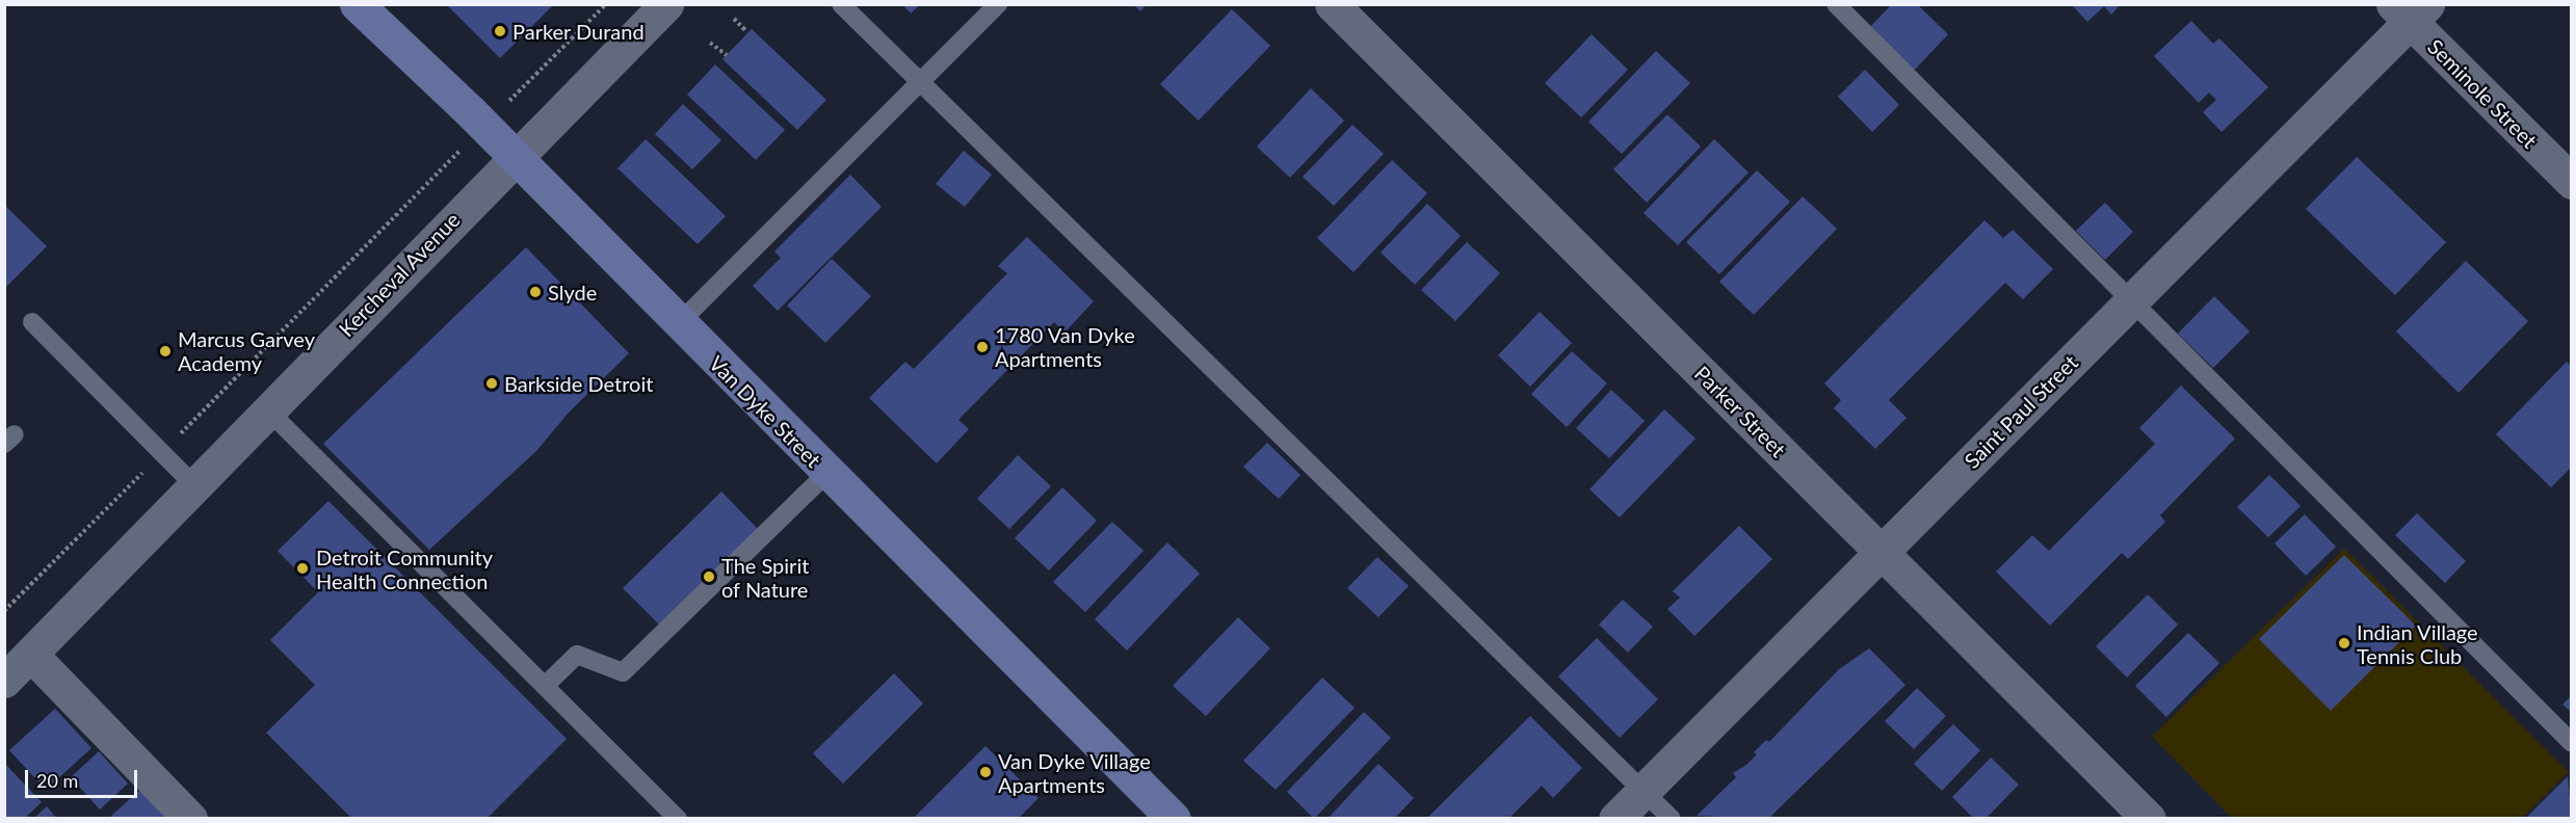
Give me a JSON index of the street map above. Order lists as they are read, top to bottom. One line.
{"streets":{"main road":["Van Dyke Street"],"street":["Seminole Street","Kercheval Avenue","Parker Street","Saint Paul Street"]},"crossings":[["Seminole Street","Saint Paul Street"],["Kercheval Avenue","Van Dyke Street"],["Parker Street","Saint Paul Street"]],"places":["Parker Durand","Slyde","1780 Van Dyke Apartments","Marcus Garvey Academy","Barkside Detroit","Detroit Community Health Connection","The Spirit of Nature","Indian Village Tennis Club","Van Dyke Village Apartments"],"scale_bar":"20 m"}
